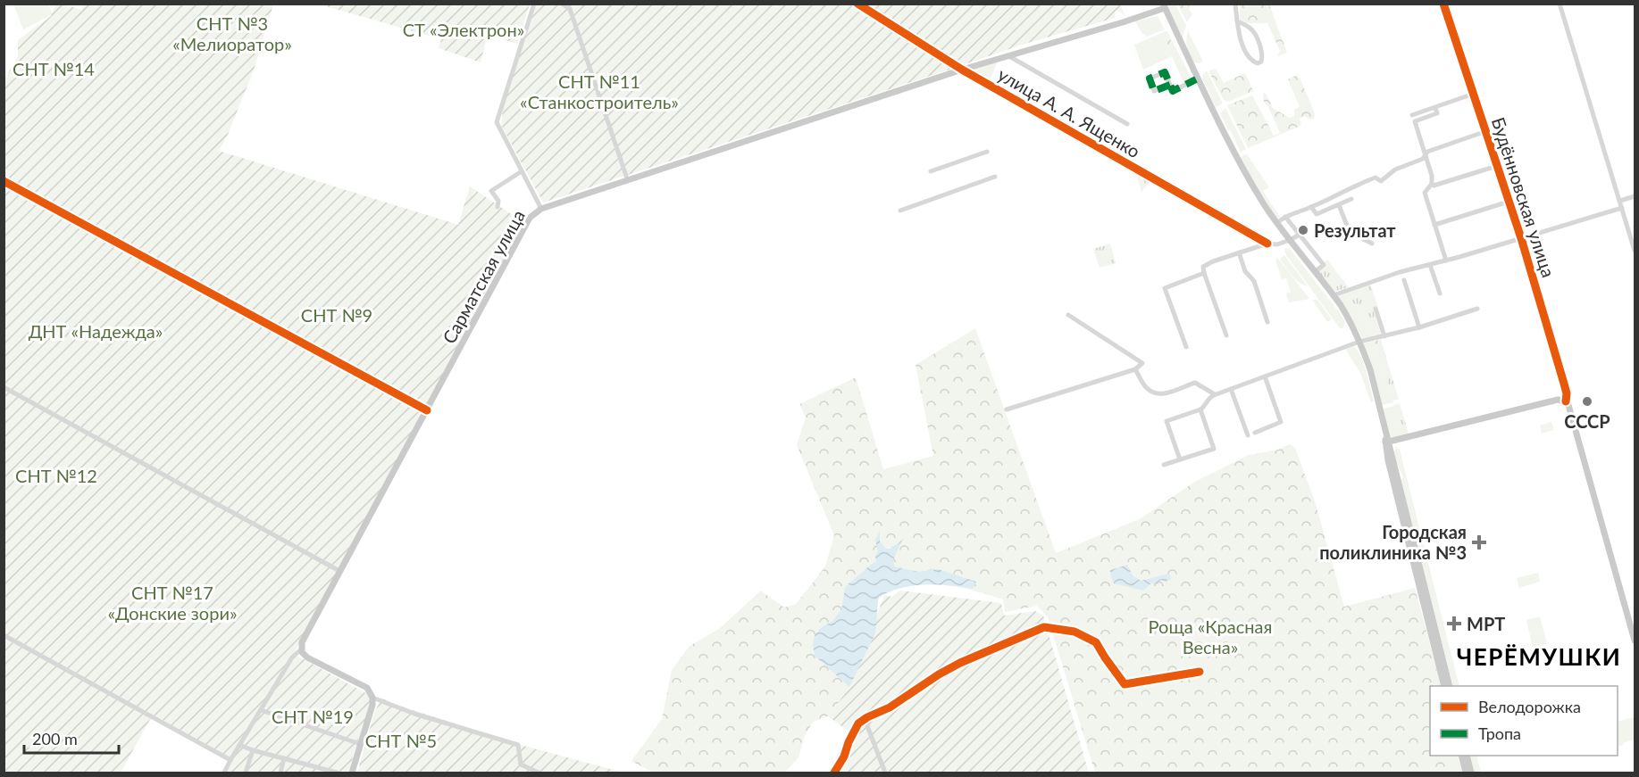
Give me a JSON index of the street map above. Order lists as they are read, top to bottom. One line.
{"streets":{"main road":["Будённовская улица","Сарматская улица"],"street":["улица А. А. Ященко"]},"crossings":[["улица А. А. Ященко","Сарматская улица"]],"districts":["ЧЕРЁМУШКИ"],"parks":["СНТ №3 «Мелиоратор»","СТ «Электрон»","СНТ №14","СНТ №11 «Станкостроитель»","СНТ №9","ДНТ «Надежда»","СНТ №12","СНТ №17 «Донские зори»","Роща «Красная Весна»","СНТ №19","СНТ №5"],"places":{"other":["Результат","СССР"],"health":["Городская поликлиника №3","МРТ"]},"legend":["Велодорожка","Тропа"],"scale_bar":"200 m"}
